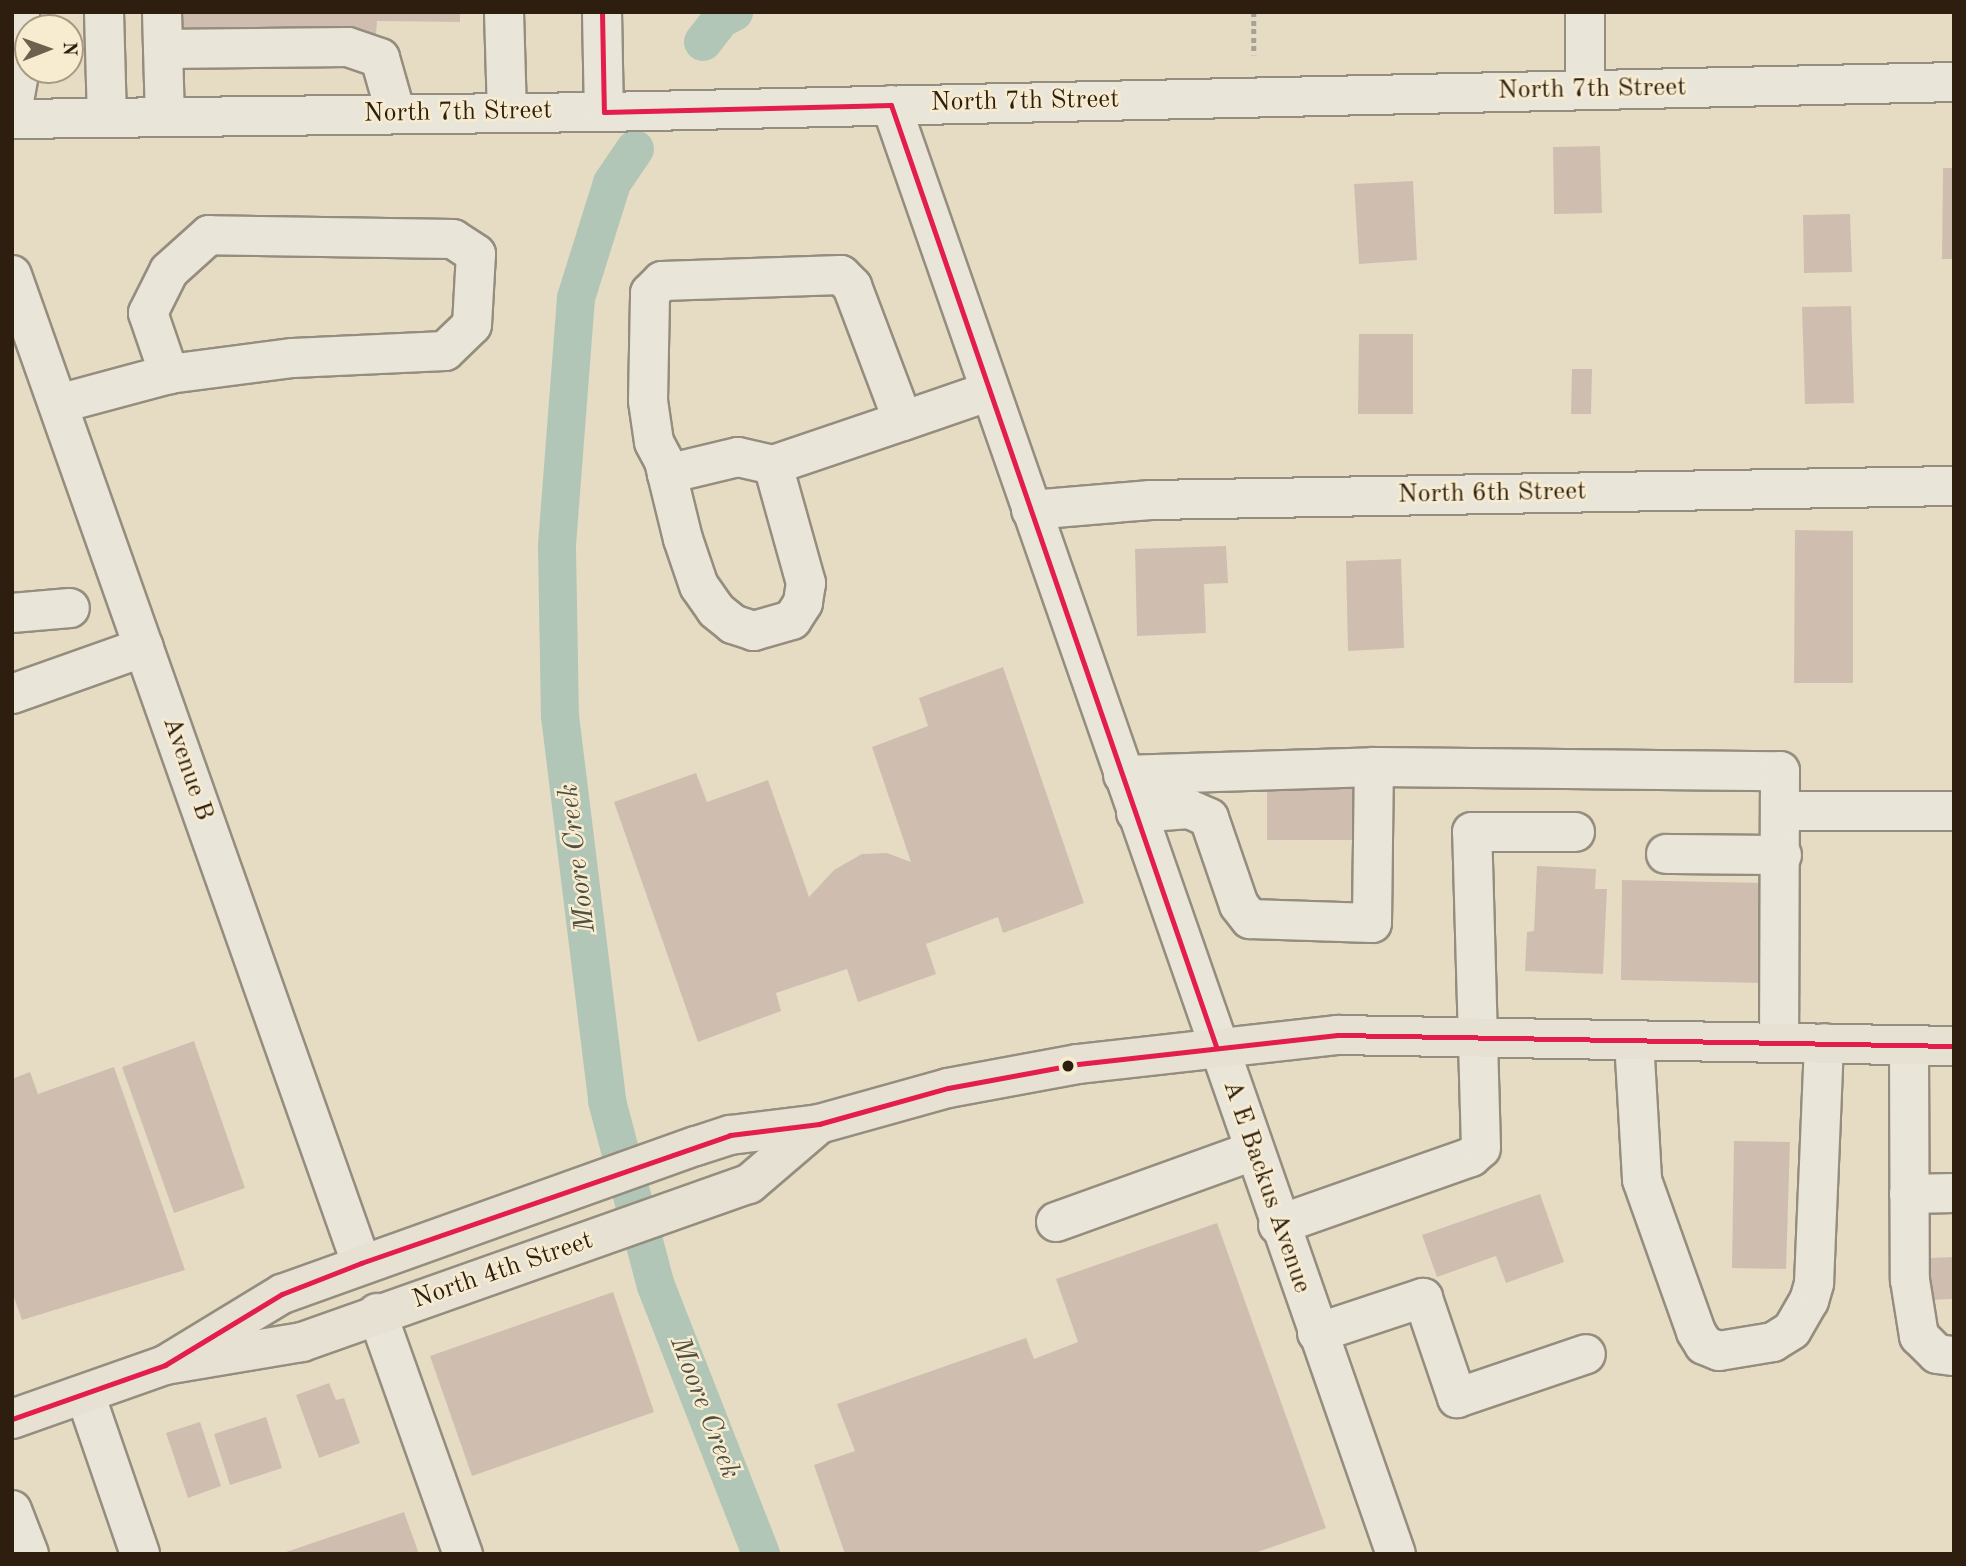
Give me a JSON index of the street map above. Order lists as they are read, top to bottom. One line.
{"streets":{"main road":["North 4th Street"],"street":["North 7th Street","North 6th Street","Avenue B","A E Backus Avenue"]},"crossings":[["North 7th Street","A E Backus Avenue"],["North 6th Street","A E Backus Avenue"],["Avenue B","North 4th Street"],["A E Backus Avenue","North 4th Street"]],"water":["Moore Creek"],"north":"right"}
